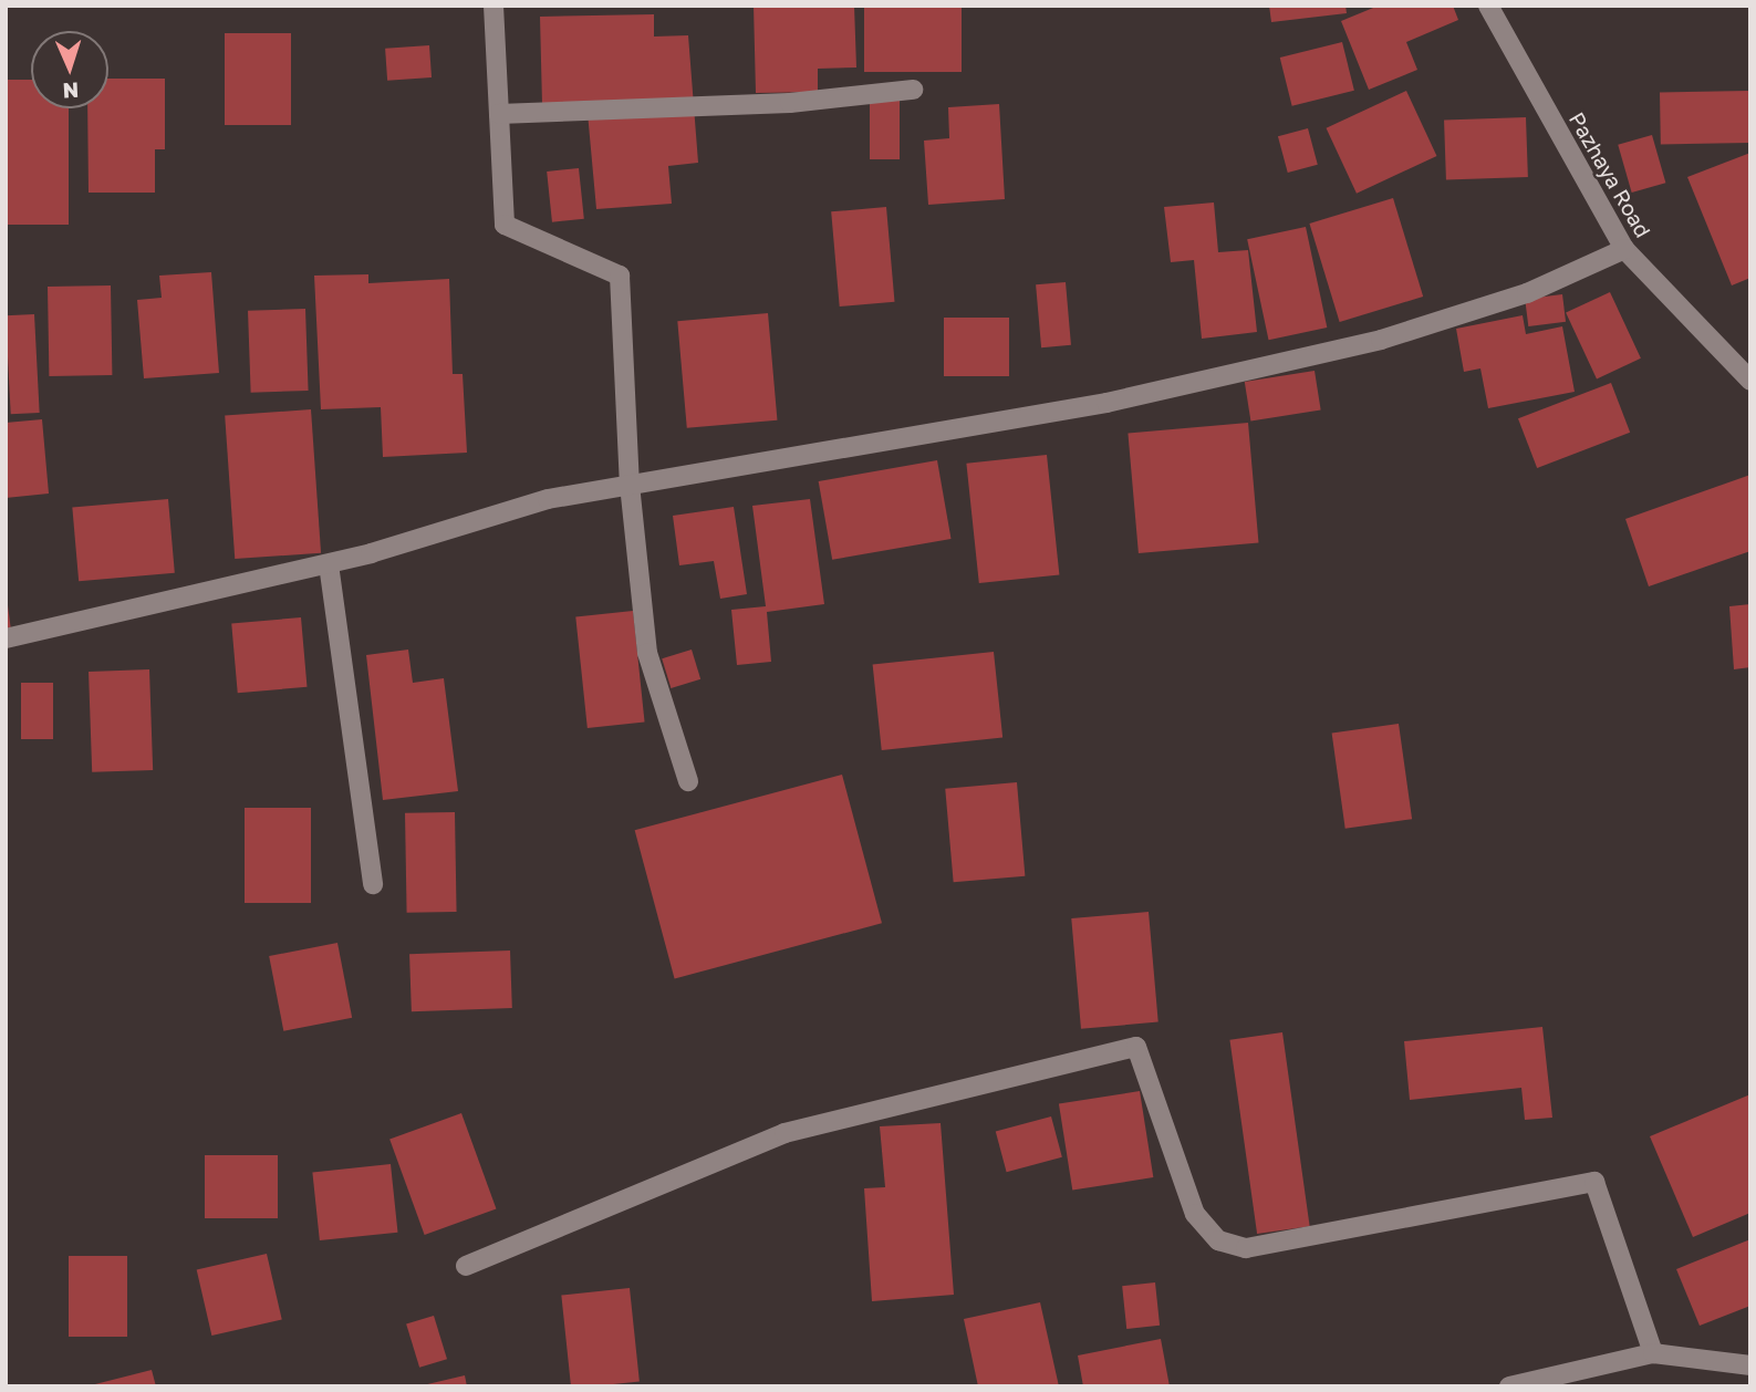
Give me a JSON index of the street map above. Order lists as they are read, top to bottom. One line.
{"streets":{"street":["Pazhaya Road"]},"north":"bottom"}
